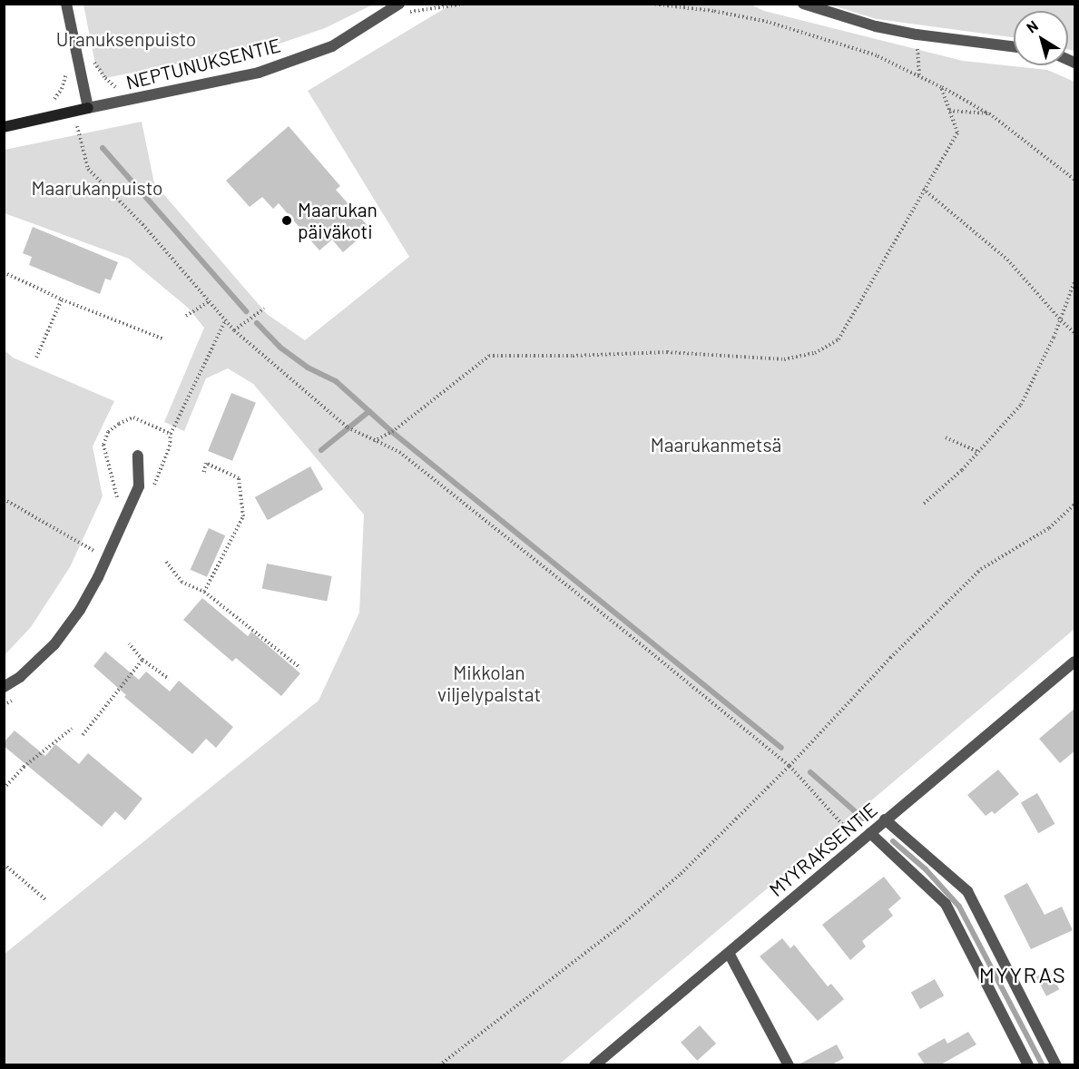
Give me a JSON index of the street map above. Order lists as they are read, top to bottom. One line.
{"streets":{"street":["NEPTUNUKSENTIE","MYYRAKSENTIE"]},"districts":["MYYRAS"],"parks":["Uranuksenpuisto","Maarukanpuisto","Maarukanmetsä","Mikkolan viljelypalstat"],"places":["Maarukan päiväkoti"],"north":"top left"}
